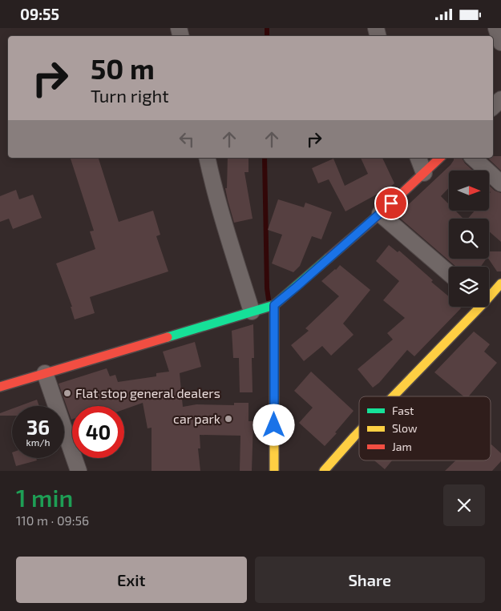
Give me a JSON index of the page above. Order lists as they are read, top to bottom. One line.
{"places":["Flat stop general dealers","car park"],"legend":["Fast","Slow","Jam"],"north":"right","page":{"status":"09:55","turn":["50 m","Turn right"],"speed":"36 km/h","limit":"40","heading":["1 min","110 m · 09:56"],"buttons":["Exit","Share"]}}
